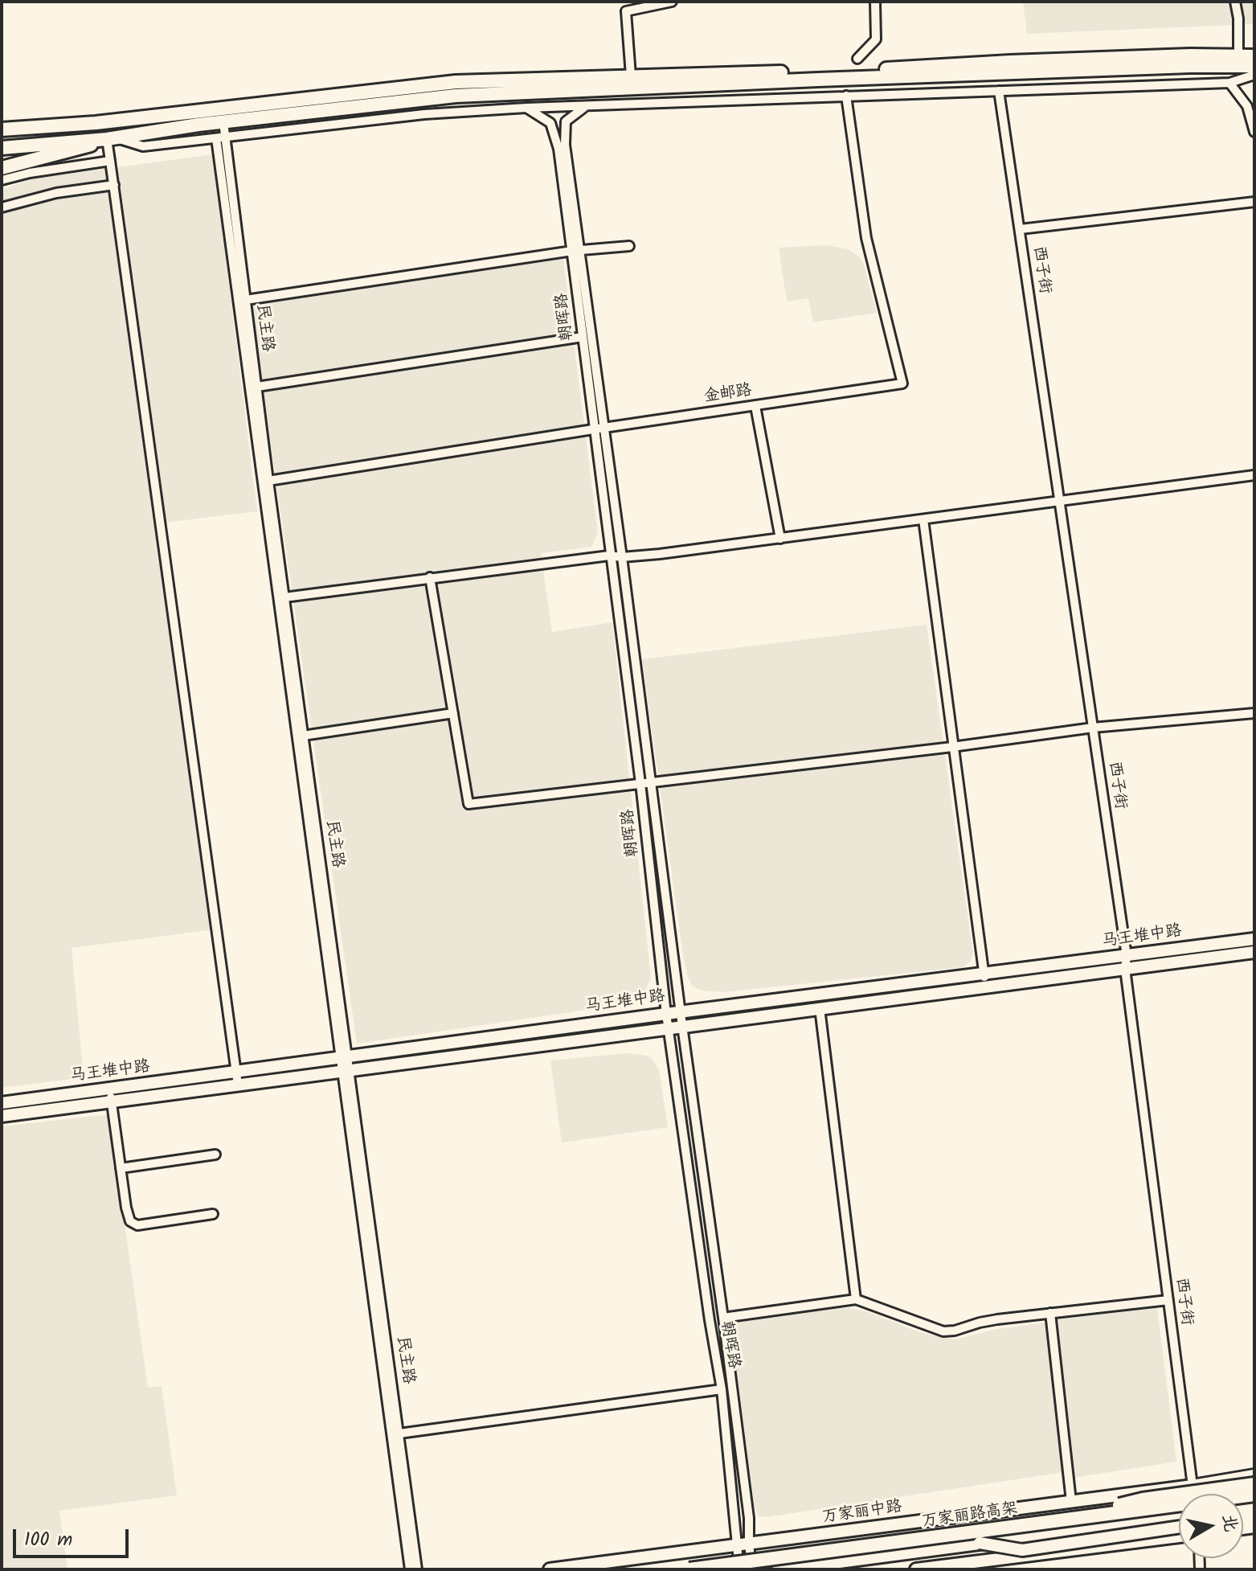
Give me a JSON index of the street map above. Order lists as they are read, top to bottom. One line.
{"streets":{"highway":["万家丽路高架"],"main road":["马王堆中路","万家丽中路"],"street":["西子街","朝晖路","民主路","金邮路"]},"crossings":[["西子街","马王堆中路"],["西子街","万家丽中路"],["朝晖路","金邮路"],["朝晖路","马王堆中路"],["朝晖路","万家丽中路"],["民主路","金邮路"],["民主路","马王堆中路"]],"scale_bar":"100 m","north":"right"}
